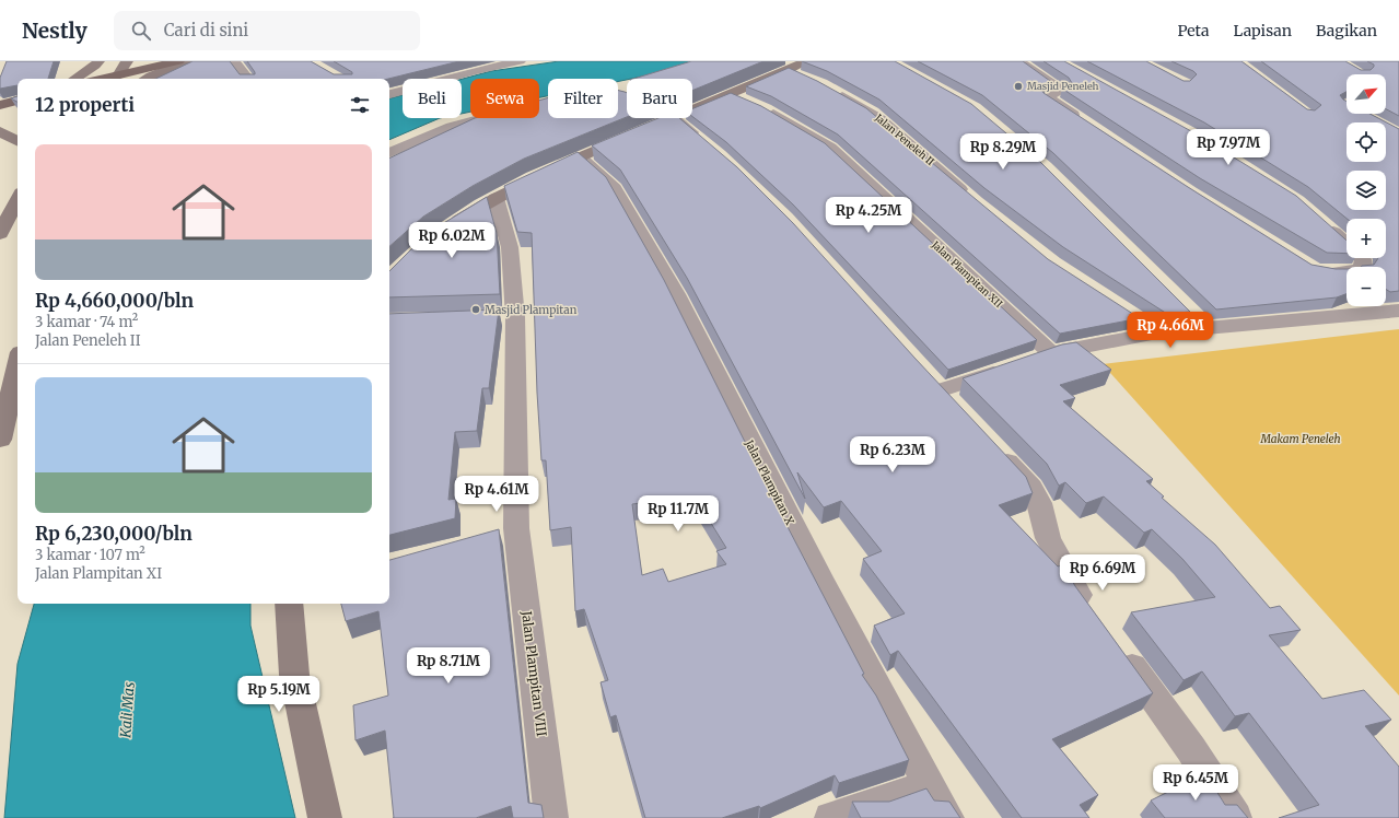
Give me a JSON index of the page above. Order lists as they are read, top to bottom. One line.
{"streets":{"street":["Jalan Peneleh II","Jalan Plampitan XII","Jalan Plampitan X","Jalan Plampitan VIII"]},"water":["Kali Mas"],"parks":["Makam Peneleh"],"places":["Masjid Peneleh","Masjid Plampitan"],"north":"top right","page":{"header":"Nestly","search":"Cari di sini","nav":["Peta","Lapisan","Bagikan"],"map_buttons":["+","−"],"chip":["Beli","Sewa","Filter","Baru"],"heading":"12 properti","price":["Rp 7.97M","Rp 8.29M","Rp 4.25M","Rp 6.02M","Rp 4.66M","Rp 6.23M","Rp 4.61M","Rp 11.7M","Rp 6.69M","Rp 8.71M","Rp 5.19M","Rp 6.45M"],"list":[{"name":"Rp 4,660,000/bln","note":"3 kamar · 74 m² · Jalan Peneleh II"},{"name":"Rp 6,230,000/bln","note":"3 kamar · 107 m² · Jalan Plampitan XI"}]}}
